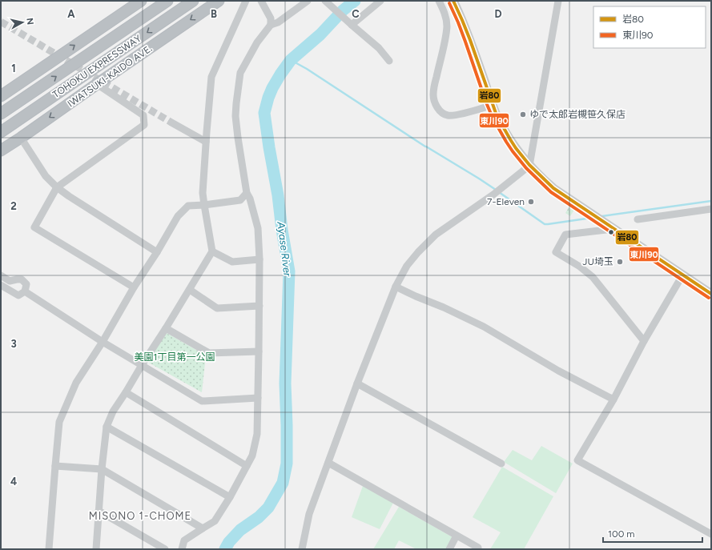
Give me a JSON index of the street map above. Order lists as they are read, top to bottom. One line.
{"streets":{"highway":["TOHOKU EXPRESSWAY","IWATSUKI-KAIDO AVE."]},"districts":["MISONO 1-CHOME"],"water":["Ayase River"],"parks":["美園1丁目第一公園"],"places":["ゆで太郎岩槻笹久保店","7-Eleven","JU埼玉"],"lines":["transit line 岩80","transit line 東川90"],"legend":["岩80","東川90"],"scale_bar":"100 m","north":"right","grid":{"columns":["A","B","C","D"],"rows":["1","2","3","4"]}}
